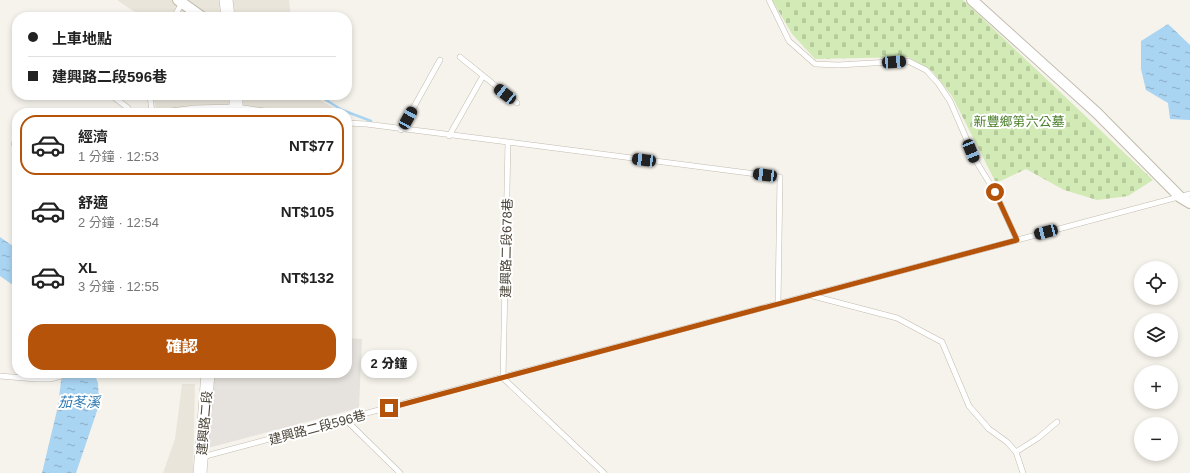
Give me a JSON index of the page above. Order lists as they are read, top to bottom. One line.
{"streets":{"street":["建興路二段"],"lane":["建興路二段678巷","建興路二段596巷"]},"crossings":[["建興路二段678巷","建興路二段596巷"],["建興路二段","建興路二段596巷"]],"water":["茄苳溪"],"parks":["新豐鄉第六公墓"],"page":{"banner":["上車地點","建興路二段596巷"],"list":[{"name":"經濟","note":"1 分鐘 · 12:53","value":"NT$77"},{"name":"舒適","note":"2 分鐘 · 12:54","value":"NT$105"},{"name":"XL","note":"3 分鐘 · 12:55","value":"NT$132"}],"map_buttons":["+","−"],"buttons":"確認","bubble":"2 分鐘"}}
